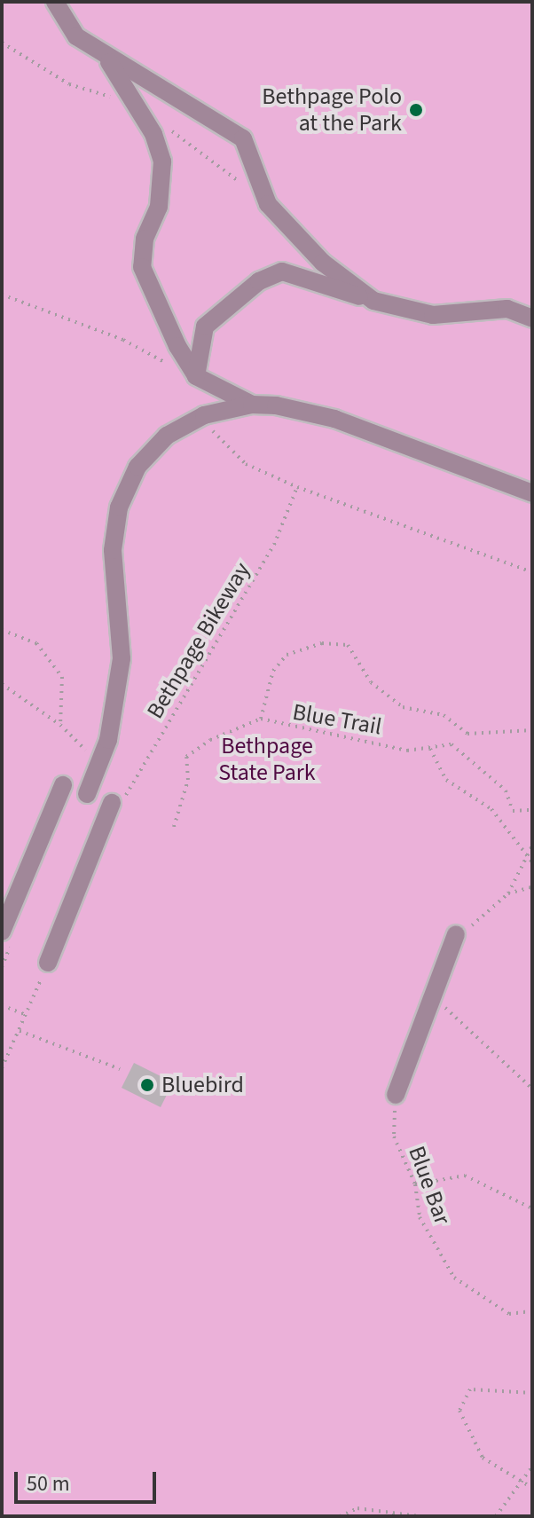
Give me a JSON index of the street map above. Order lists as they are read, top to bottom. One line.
{"streets":{"path":["Bethpage Bikeway","Blue Trail","Blue Bar"]},"parks":["Bethpage State Park"],"places":["Bethpage Polo at the Park","Bluebird"],"scale_bar":"50 m"}
